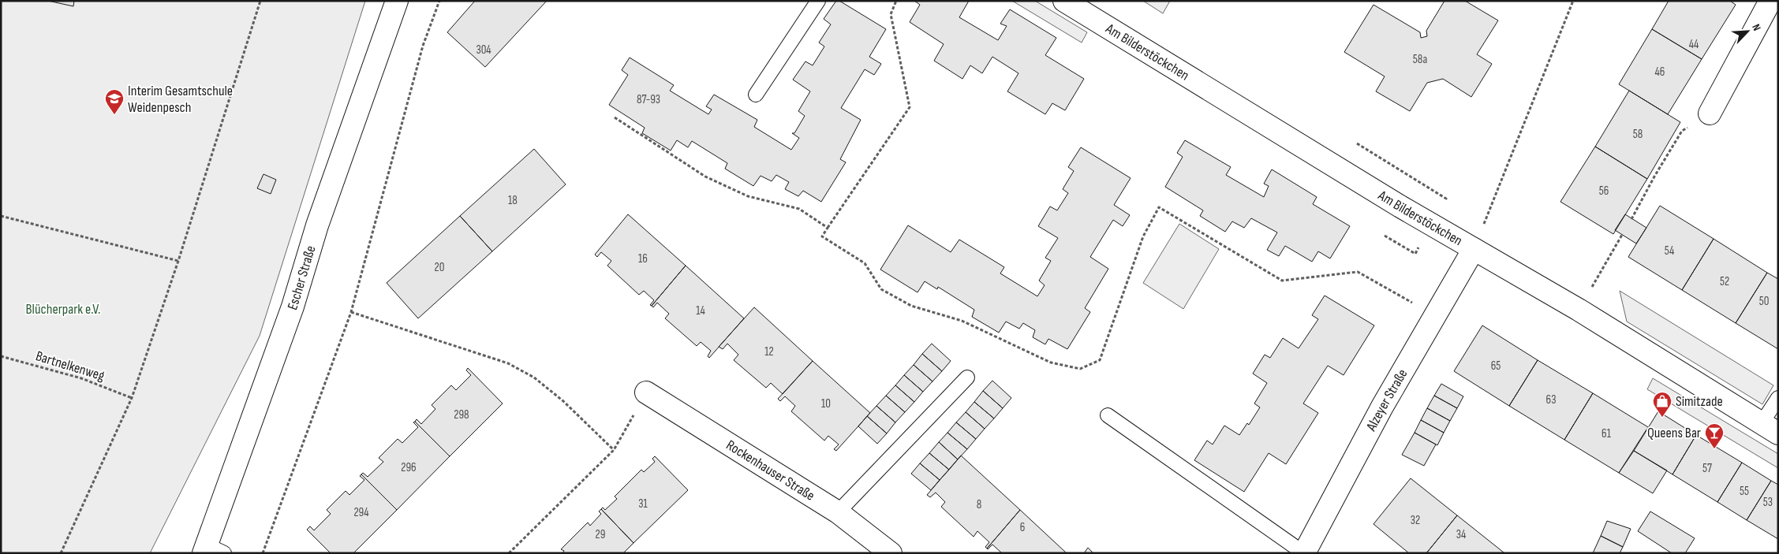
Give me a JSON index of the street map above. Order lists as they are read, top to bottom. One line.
{"streets":{"street":["Am Bilderstöckchen","Escher Straße","Alzeyer Straße","Rockenhauser Straße"],"path":["Bartnelkenweg"]},"crossings":[["Am Bilderstöckchen","Alzeyer Straße"]],"parks":["Blücherpark e.V."],"places":{"school or university":["Interim Gesamtschule Weidenpesch"],"shop":["Simitzade"],"bar":["Queens Bar"]},"house_numbers":["44","304","58a","46","87-93","58","56","18","54","16","20","52","50","14","12","65","63","10","298","61","296","57","55","53","31","8","294","32","6","29","34"],"north":"top right"}
